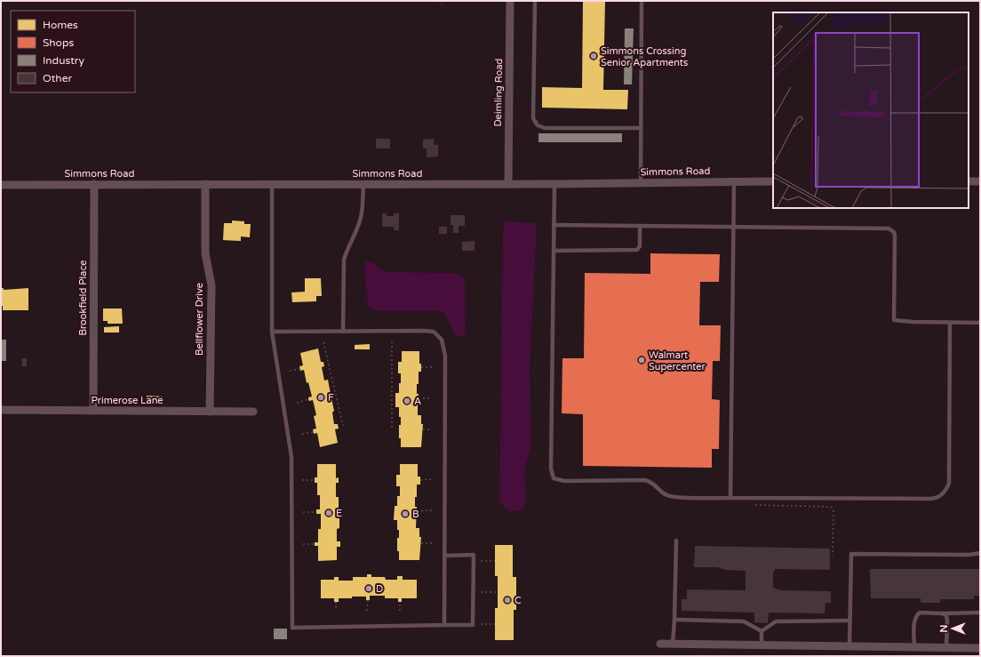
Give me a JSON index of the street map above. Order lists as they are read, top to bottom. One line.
{"streets":{"street":["Deimling Road","Simmons Road","Brookfield Place","Bellflower Drive","Primerose Lane"]},"crossings":[["Deimling Road","Simmons Road"],["Simmons Road","Brookfield Place"],["Simmons Road","Bellflower Drive"],["Brookfield Place","Primerose Lane"],["Bellflower Drive","Primerose Lane"]],"places":["Simmons Crossing Senior Apartments","Walmart Supercenter","F","A","E","B","D","C"],"legend":["Homes","Shops","Industry","Other"],"north":"left"}
